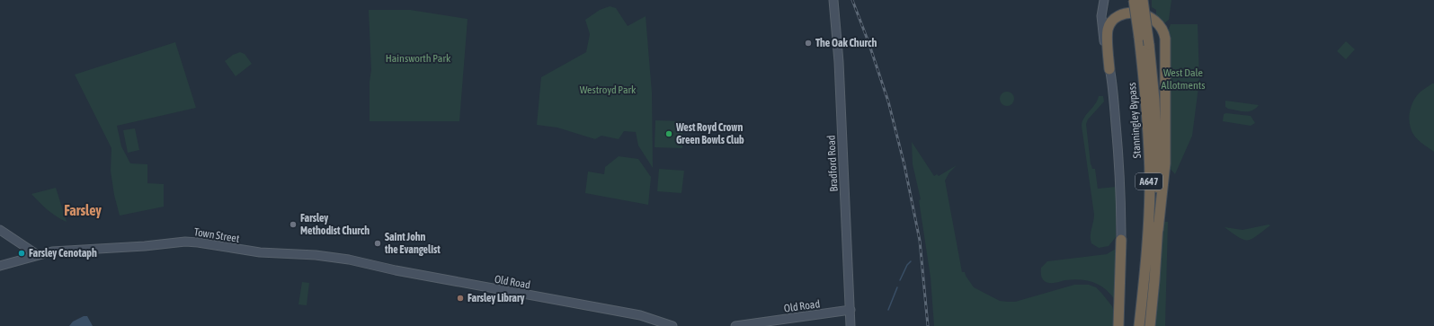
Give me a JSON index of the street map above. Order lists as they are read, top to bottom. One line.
{"streets":{"highway":["Stanningley Bypass","A647"],"main road":["Bradford Road","Town Street","Old Road"]},"crossings":[["Bradford Road","Old Road"],["Town Street","Old Road"]],"districts":["Farsley"],"parks":["Hainsworth Park","West Dale Allotments","Westroyd Park"],"places":["The Oak Church","West Royd Crown Green Bowls Club","Farsley Methodist Church","Saint John the Evangelist","Farsley Cenotaph","Farsley Library"]}
